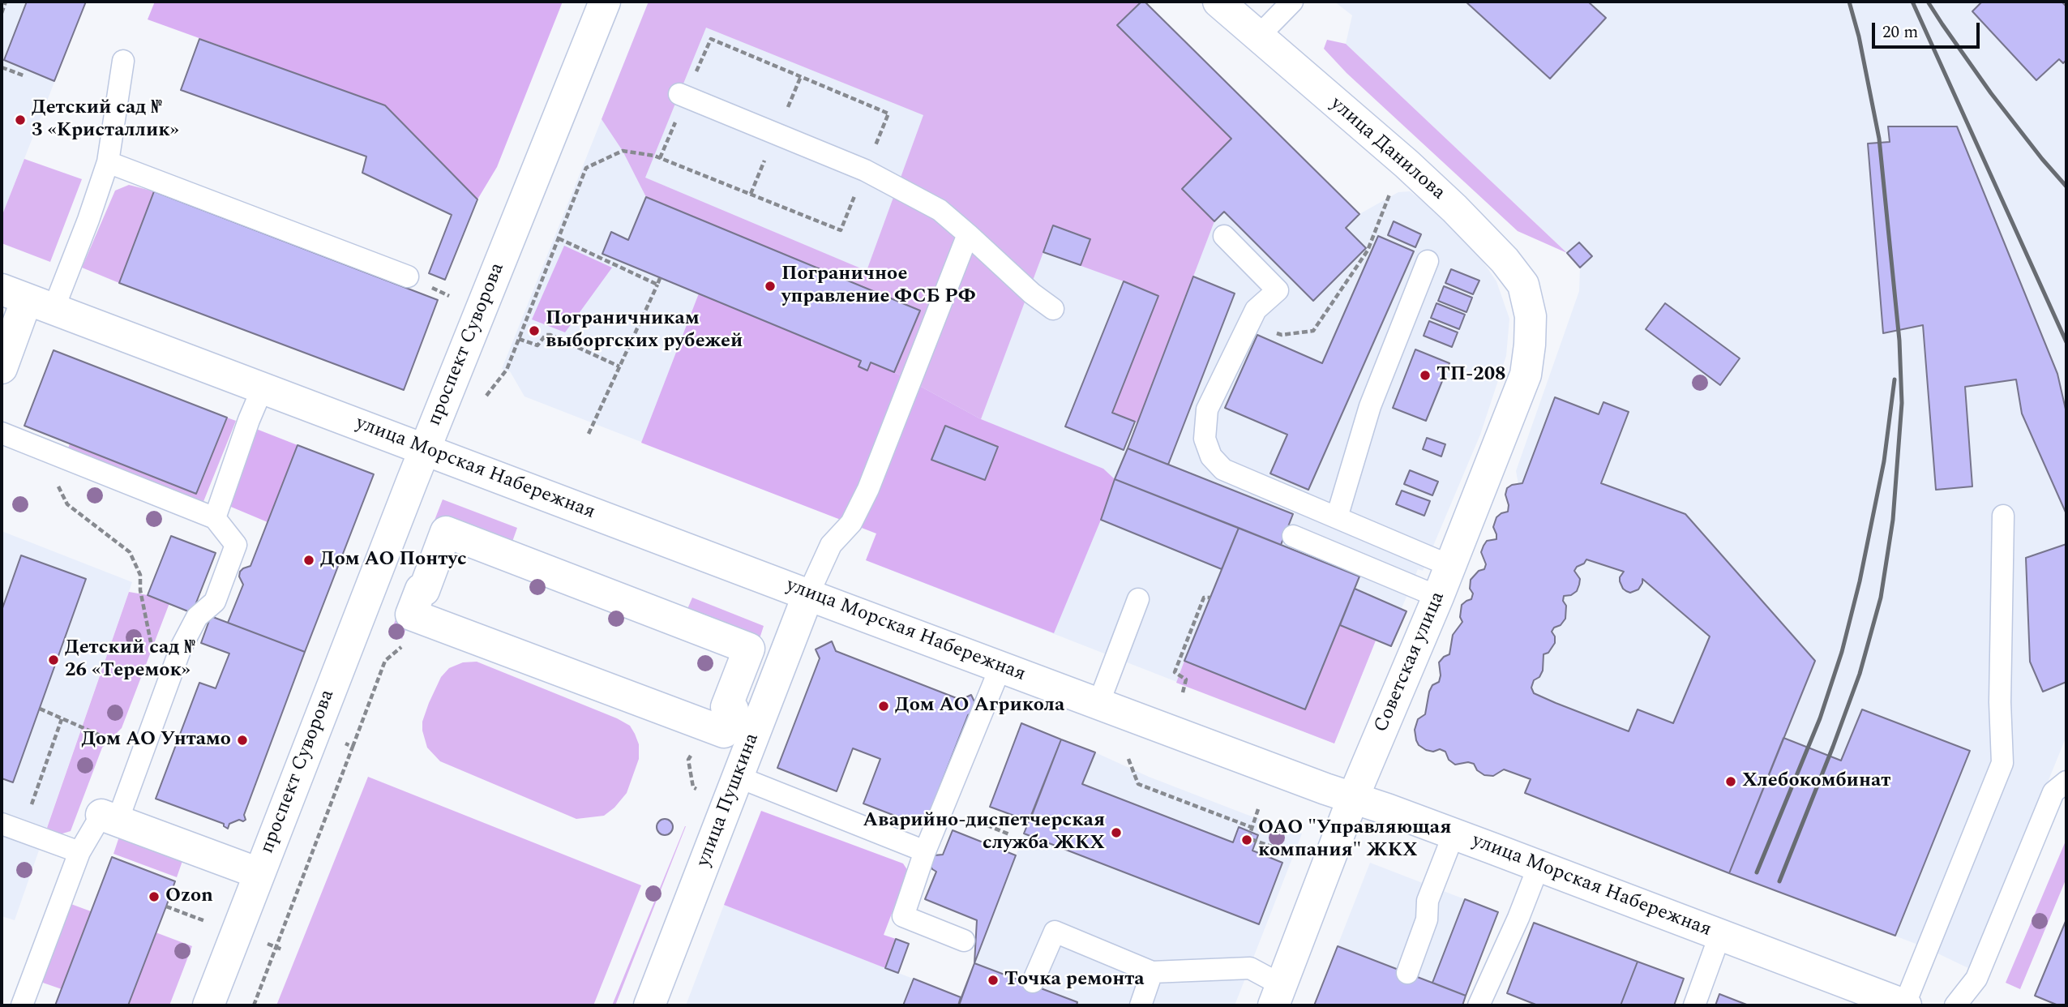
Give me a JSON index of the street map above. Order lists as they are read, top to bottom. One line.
{"streets":{"street":["улица Данилова","проспект Суворова","улица Морская Набережная","Советская улица","улица Пушкина"]},"crossings":[["улица Данилова","Советская улица"],["проспект Суворова","улица Морская Набережная"],["улица Морская Набережная","Советская улица"],["улица Морская Набережная","улица Пушкина"]],"places":["Детский сад № 3 «Кристаллик»","Пограничное управление ФСБ РФ","Пограничникам выборгских рубежей","ТП-208","Дом АО Понтус","Детский сад № 26 «Теремок»","Дом АО Агрикола","Дом АО Унтамо","Хлебокомбинат","Аварийно-диспетчерская служба ЖКХ","ОАО \"Управляющая компания\" ЖКХ","Ozon","Точка ремонта"],"scale_bar":"20 m"}
